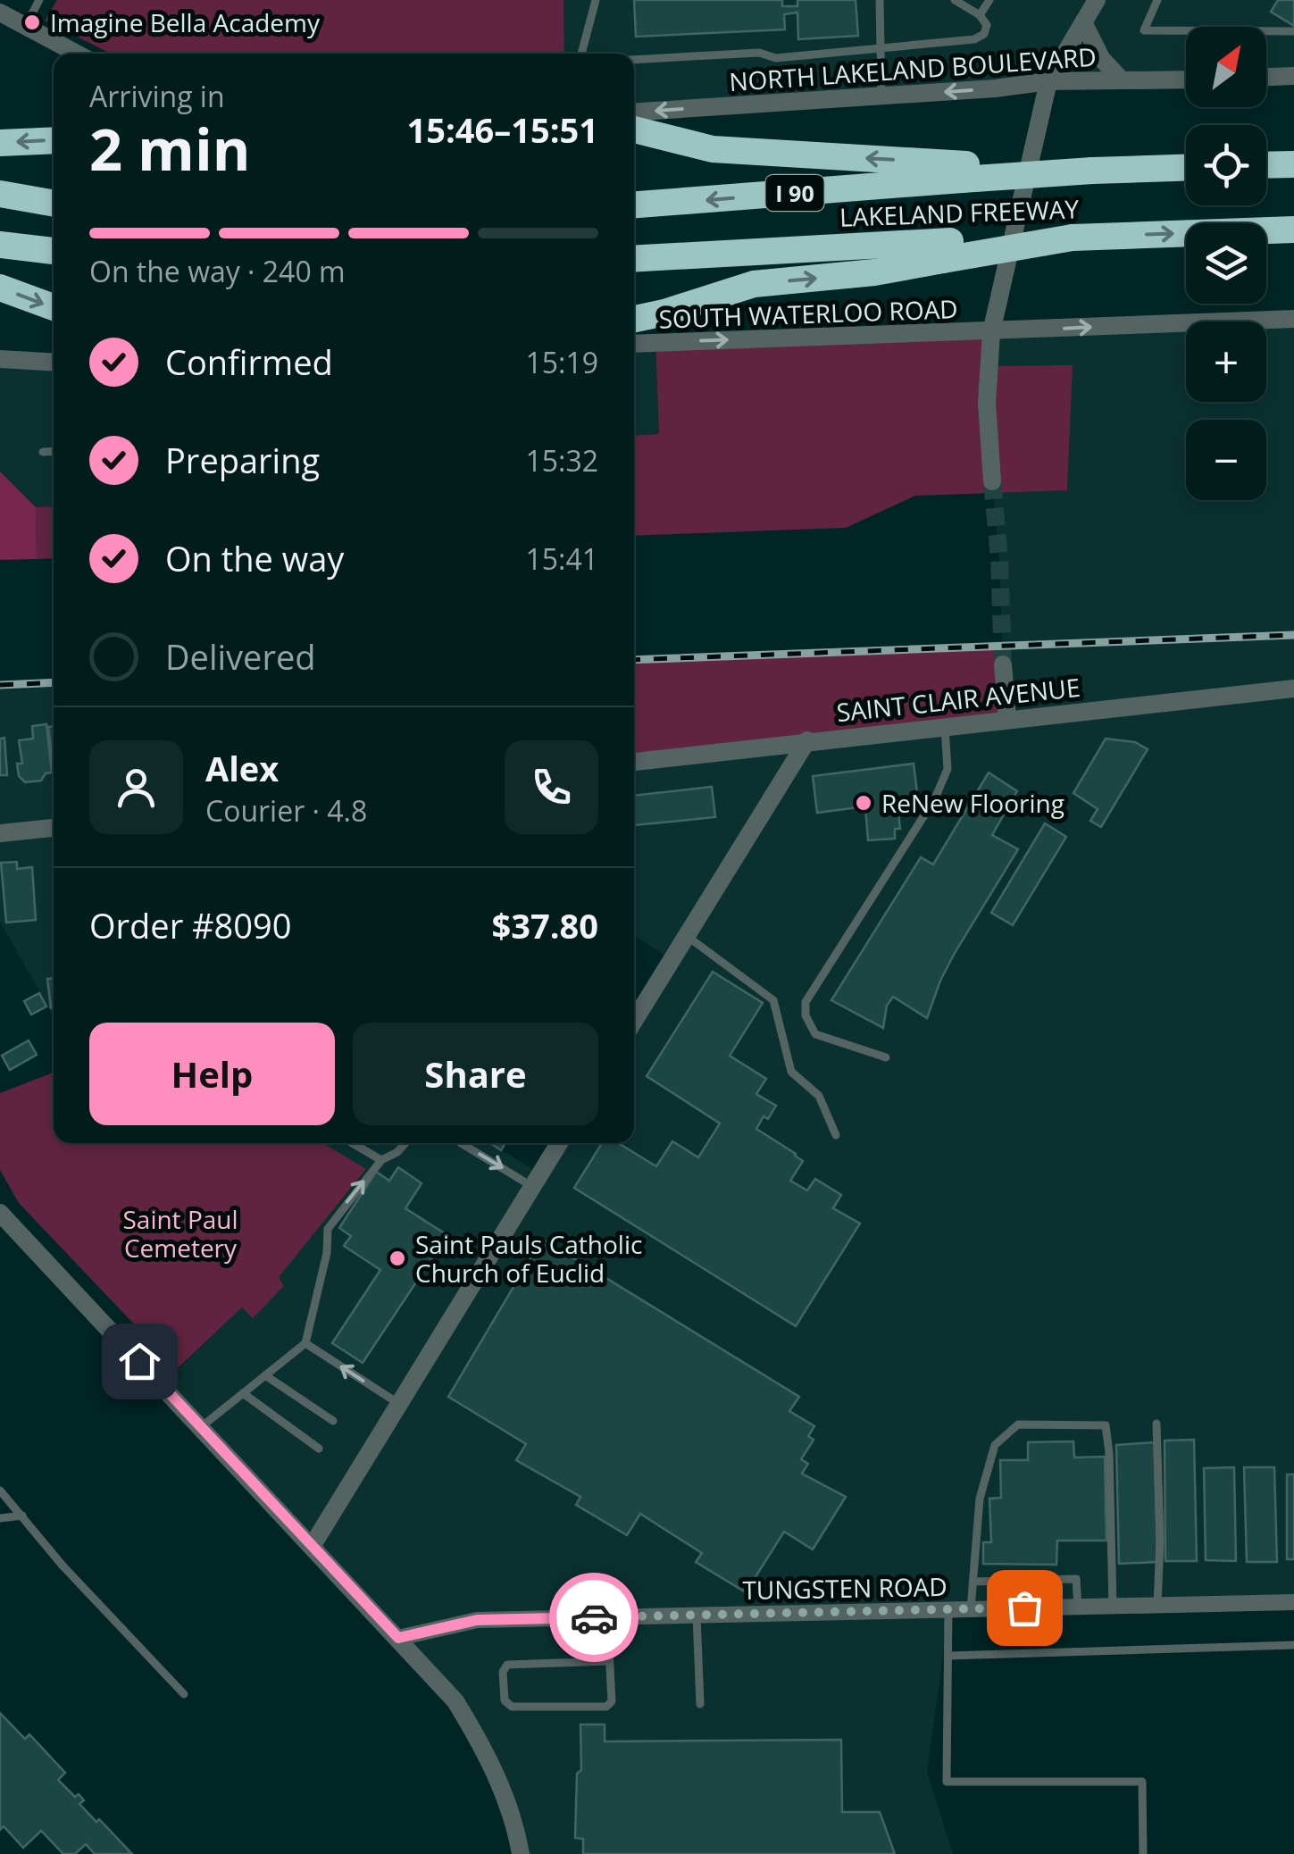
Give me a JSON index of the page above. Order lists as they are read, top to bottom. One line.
{"streets":{"highway":["I 90","LAKELAND FREEWAY"],"street":["NORTH LAKELAND BOULEVARD","SOUTH WATERLOO ROAD","SAINT CLAIR AVENUE","TUNGSTEN ROAD"]},"one_way":["NORTH LAKELAND BOULEVARD","SOUTH WATERLOO ROAD"],"parks":["Saint Paul Cemetery"],"places":["Imagine Bella Academy","ReNew Flooring","Saint Pauls Catholic Church of Euclid"],"north":"top right","page":{"map_buttons":["+","−"],"heading":["2 min","Arriving in","15:46–15:51"],"panel":["Alex","Courier · 4.8","Order #8090","$37.80"],"bar":"On the way · 240 m","list":[["Confirmed","15:19"],["Preparing","15:32"],["On the way","15:41"],"Delivered"],"buttons":["Help","Share"]}}
